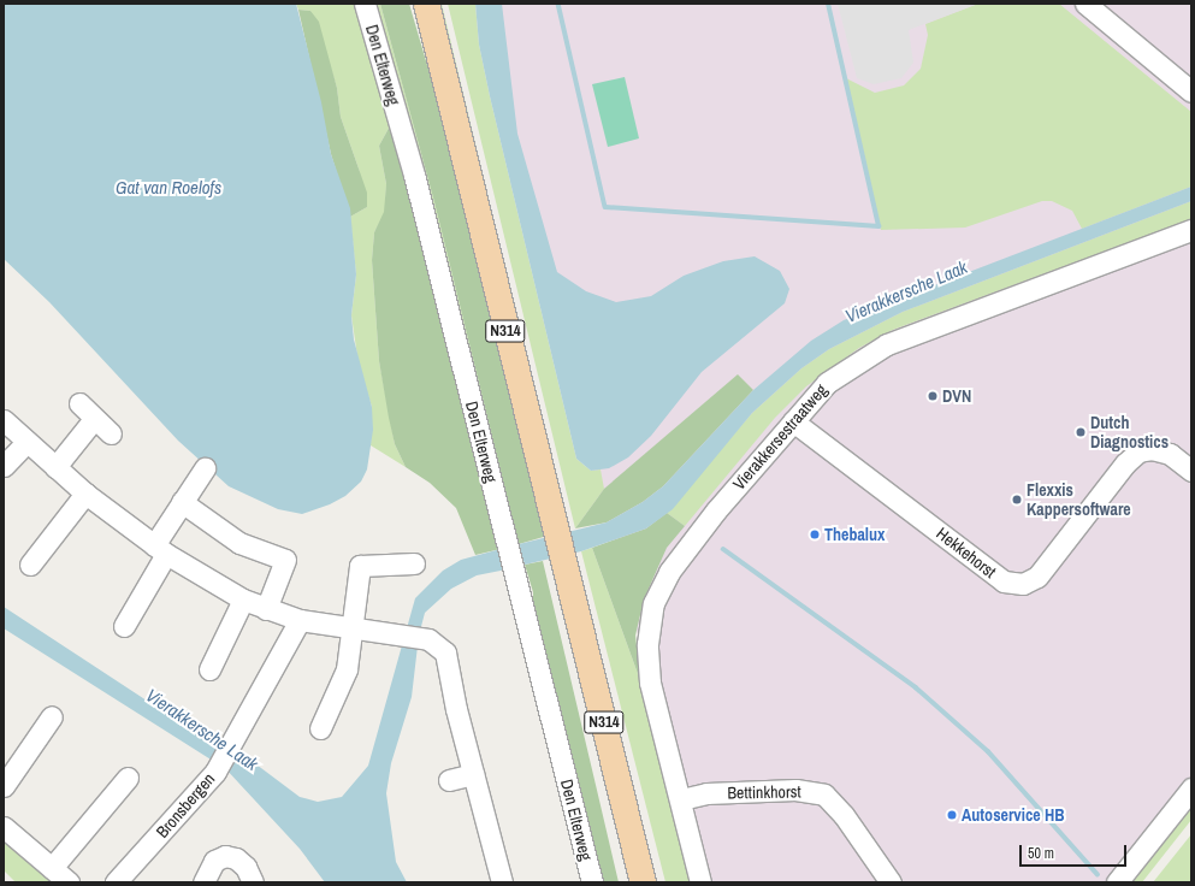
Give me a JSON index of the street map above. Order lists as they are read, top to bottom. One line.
{"streets":{"main road":["N314"],"street":["Den Elterweg","Vierakkersestraatweg","Hekkehorst","Bettinkhorst","Bronsbergen"]},"crossings":[["Vierakkersestraatweg","Hekkehorst"],["Vierakkersestraatweg","Bettinkhorst"]],"water":["Gat van Roelofs","Vierakkersche Laak"],"places":["DVN","Dutch Diagnostics","Flexxis Kappersoftware","Thebalux","Autoservice HB"],"scale_bar":"50 m"}
